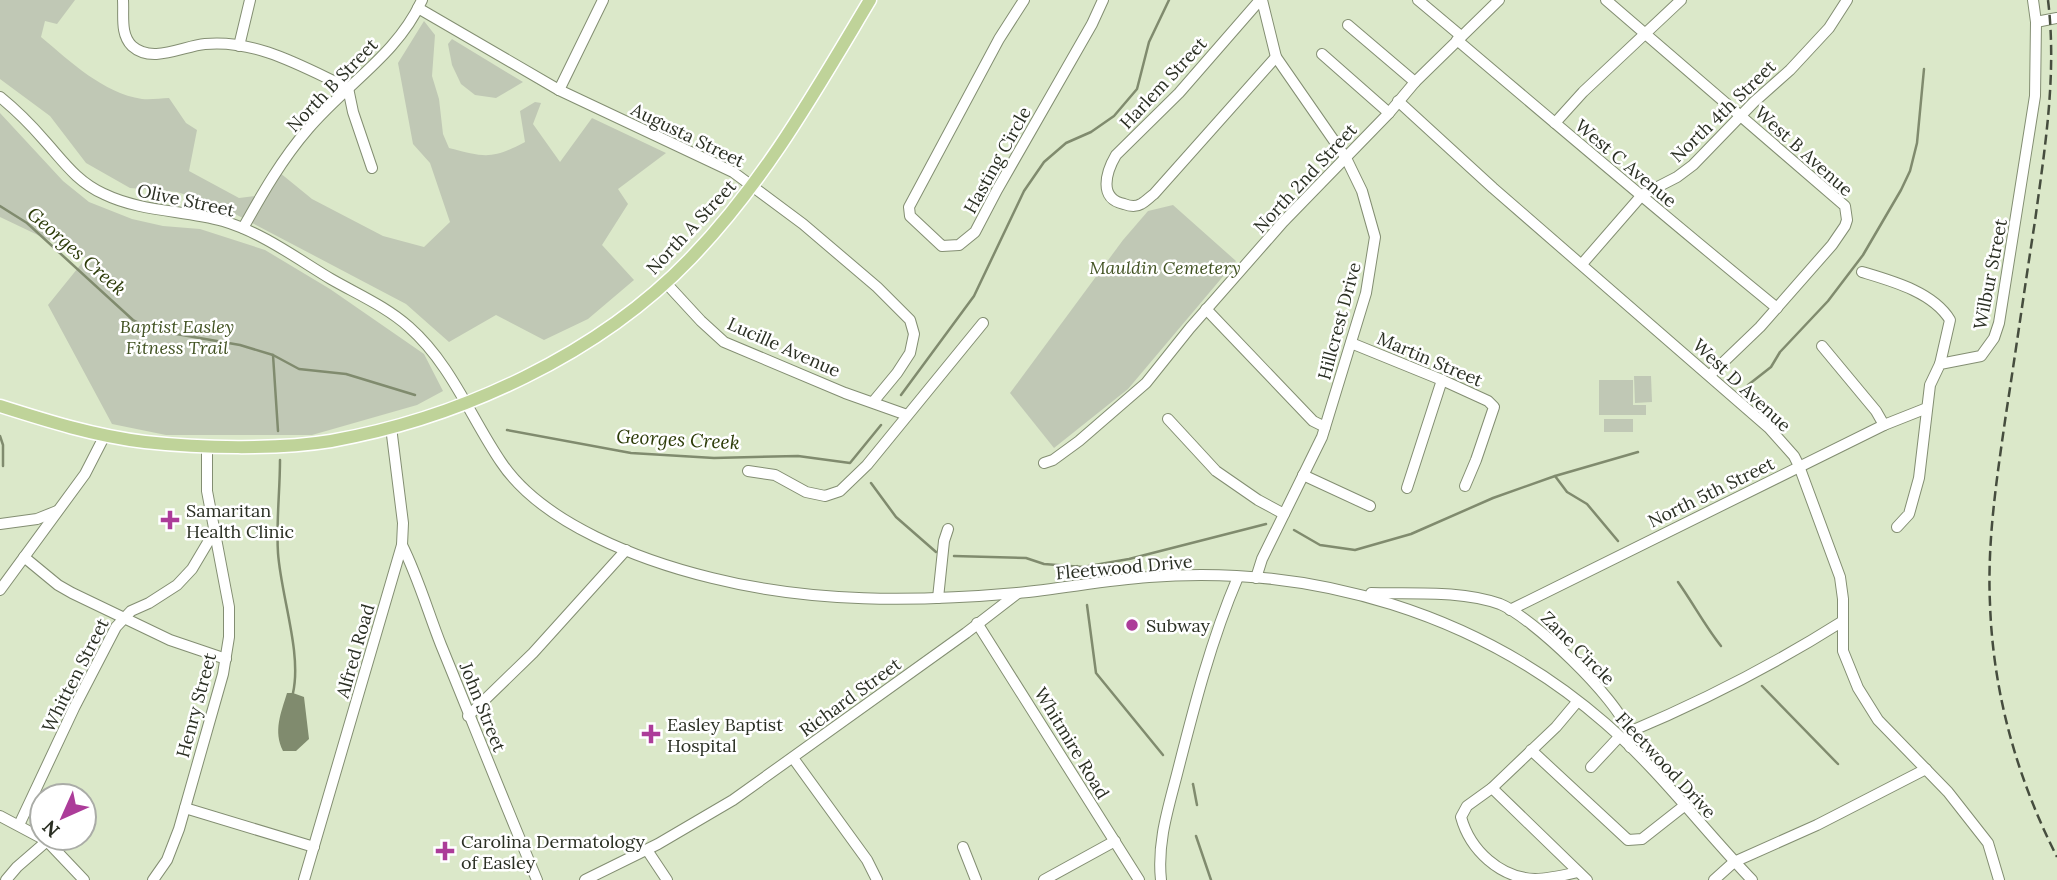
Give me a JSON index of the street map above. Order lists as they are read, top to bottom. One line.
{"streets":{"main road":["North A Street"],"street":["Harlem Street","North B Street","North 4th Street","Augusta Street","West B Avenue","Hasting Circle","West C Avenue","North 2nd Street","Olive Street","Wilbur Street","Hillcrest Drive","Lucille Avenue","Martin Street","West D Avenue","North 5th Street","Fleetwood Drive","Zane Circle","Alfred Road","Whitten Street","Richard Street","Henry Street","John Street","Whitmire Road"]},"crossings":[["Harlem Street","Hillcrest Drive"],["North B Street","Augusta Street"],["North B Street","Olive Street"],["North 4th Street","West B Avenue"],["North 4th Street","West C Avenue"],["North 4th Street","West D Avenue"],["Augusta Street","North A Street"],["Augusta Street","Lucille Avenue"],["West B Avenue","West C Avenue"],["West B Avenue","West D Avenue"],["West C Avenue","North 2nd Street"],["North 2nd Street","Hillcrest Drive"],["North 2nd Street","West D Avenue"],["Olive Street","North A Street"],["Olive Street","Fleetwood Drive"],["North A Street","Lucille Avenue"],["North A Street","Fleetwood Drive"],["North A Street","Alfred Road"],["North A Street","Henry Street"],["Hillcrest Drive","Martin Street"],["Hillcrest Drive","Fleetwood Drive"],["West D Avenue","North 5th Street"],["North 5th Street","Zane Circle"],["Fleetwood Drive","Zane Circle"],["Fleetwood Drive","Richard Street"],["Alfred Road","John Street"],["Whitten Street","Henry Street"],["Richard Street","Whitmire Road"]],"water":["Georges Creek"],"parks":["Mauldin Cemetery","Baptist Easley Fitness Trail"],"places":{"health":["Samaritan Health Clinic","Easley Baptist Hospital","Carolina Dermatology of Easley"],"other":["Subway"]},"north":"bottom left"}
